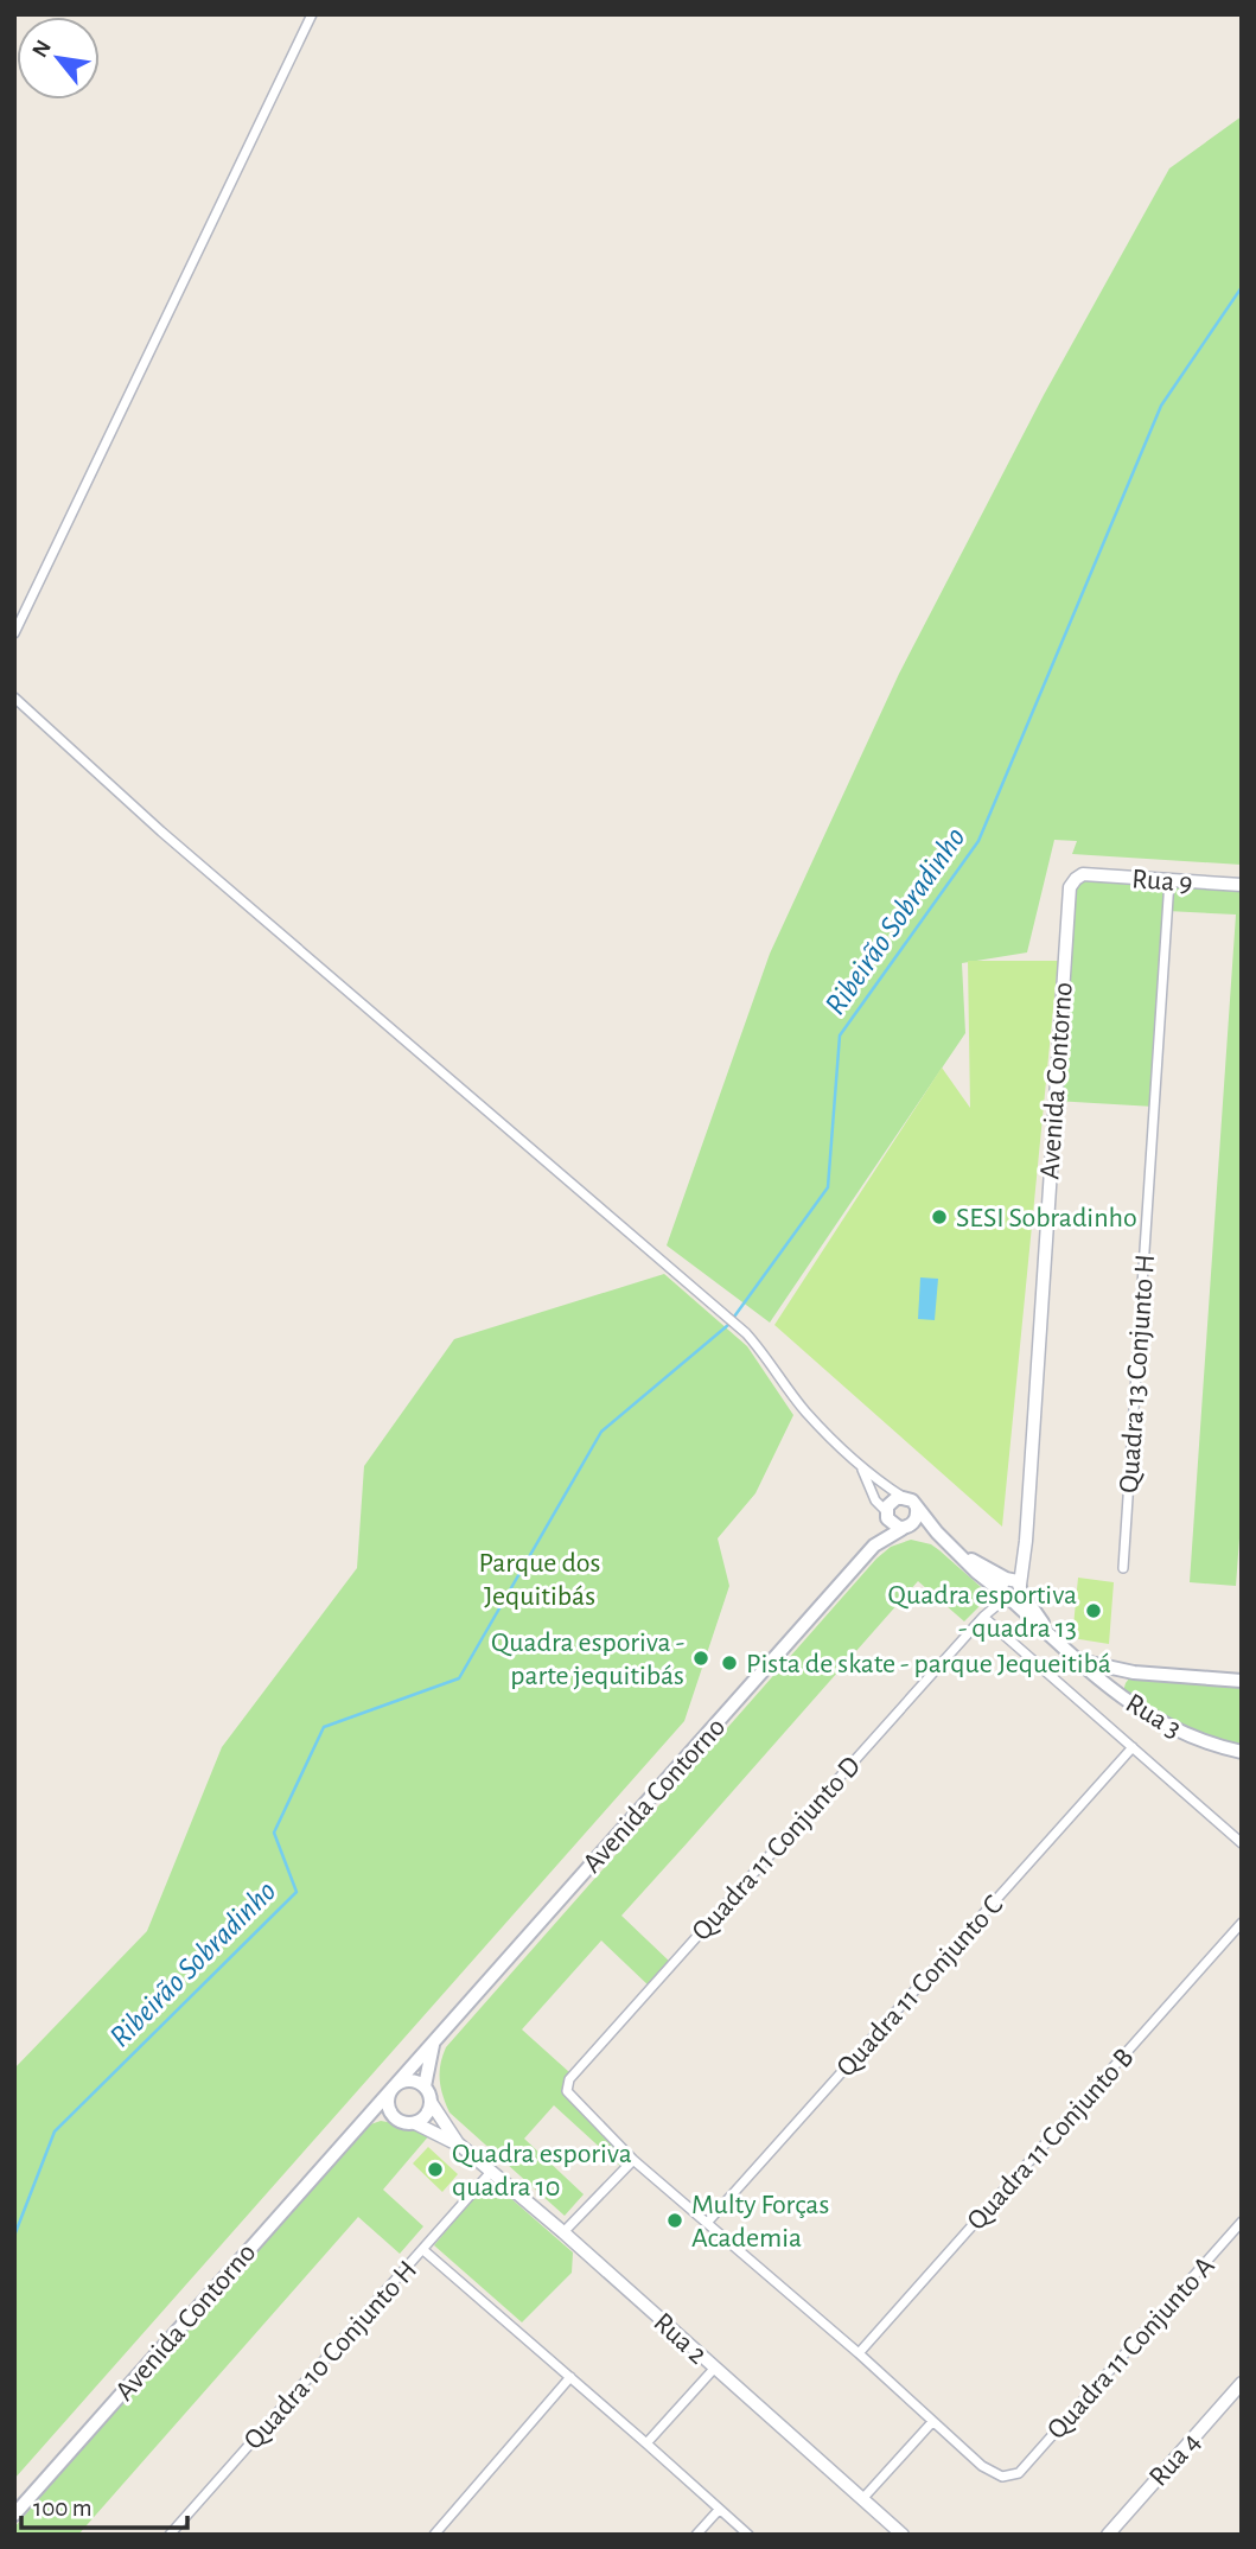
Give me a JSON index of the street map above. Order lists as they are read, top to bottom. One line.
{"streets":{"main road":["Avenida Contorno","Rua 3"],"street":["Rua 9","Quadra 13 Conjunto H","Quadra 11 Conjunto D","Quadra 11 Conjunto C","Quadra 11 Conjunto B","Rua 2","Quadra 11 Conjunto A","Quadra 10 Conjunto H","Rua 4"]},"crossings":[["Rua 9","Avenida Contorno"],["Rua 9","Quadra 13 Conjunto H"],["Avenida Contorno","Rua 3"],["Avenida Contorno","Quadra 11 Conjunto D"],["Avenida Contorno","Rua 2"],["Rua 3","Quadra 11 Conjunto D"],["Rua 2","Quadra 10 Conjunto H"]],"water":["Ribeirão Sobradinho"],"parks":["Parque dos Jequitibás"],"places":["SESI Sobradinho","Quadra esportiva - quadra 13","Quadra esporiva - parte jequitibás","Pista de skate - parque Jequeitibá","Quadra esporiva quadra 10","Multy Forças Academia"],"scale_bar":"100 m","north":"top left"}
